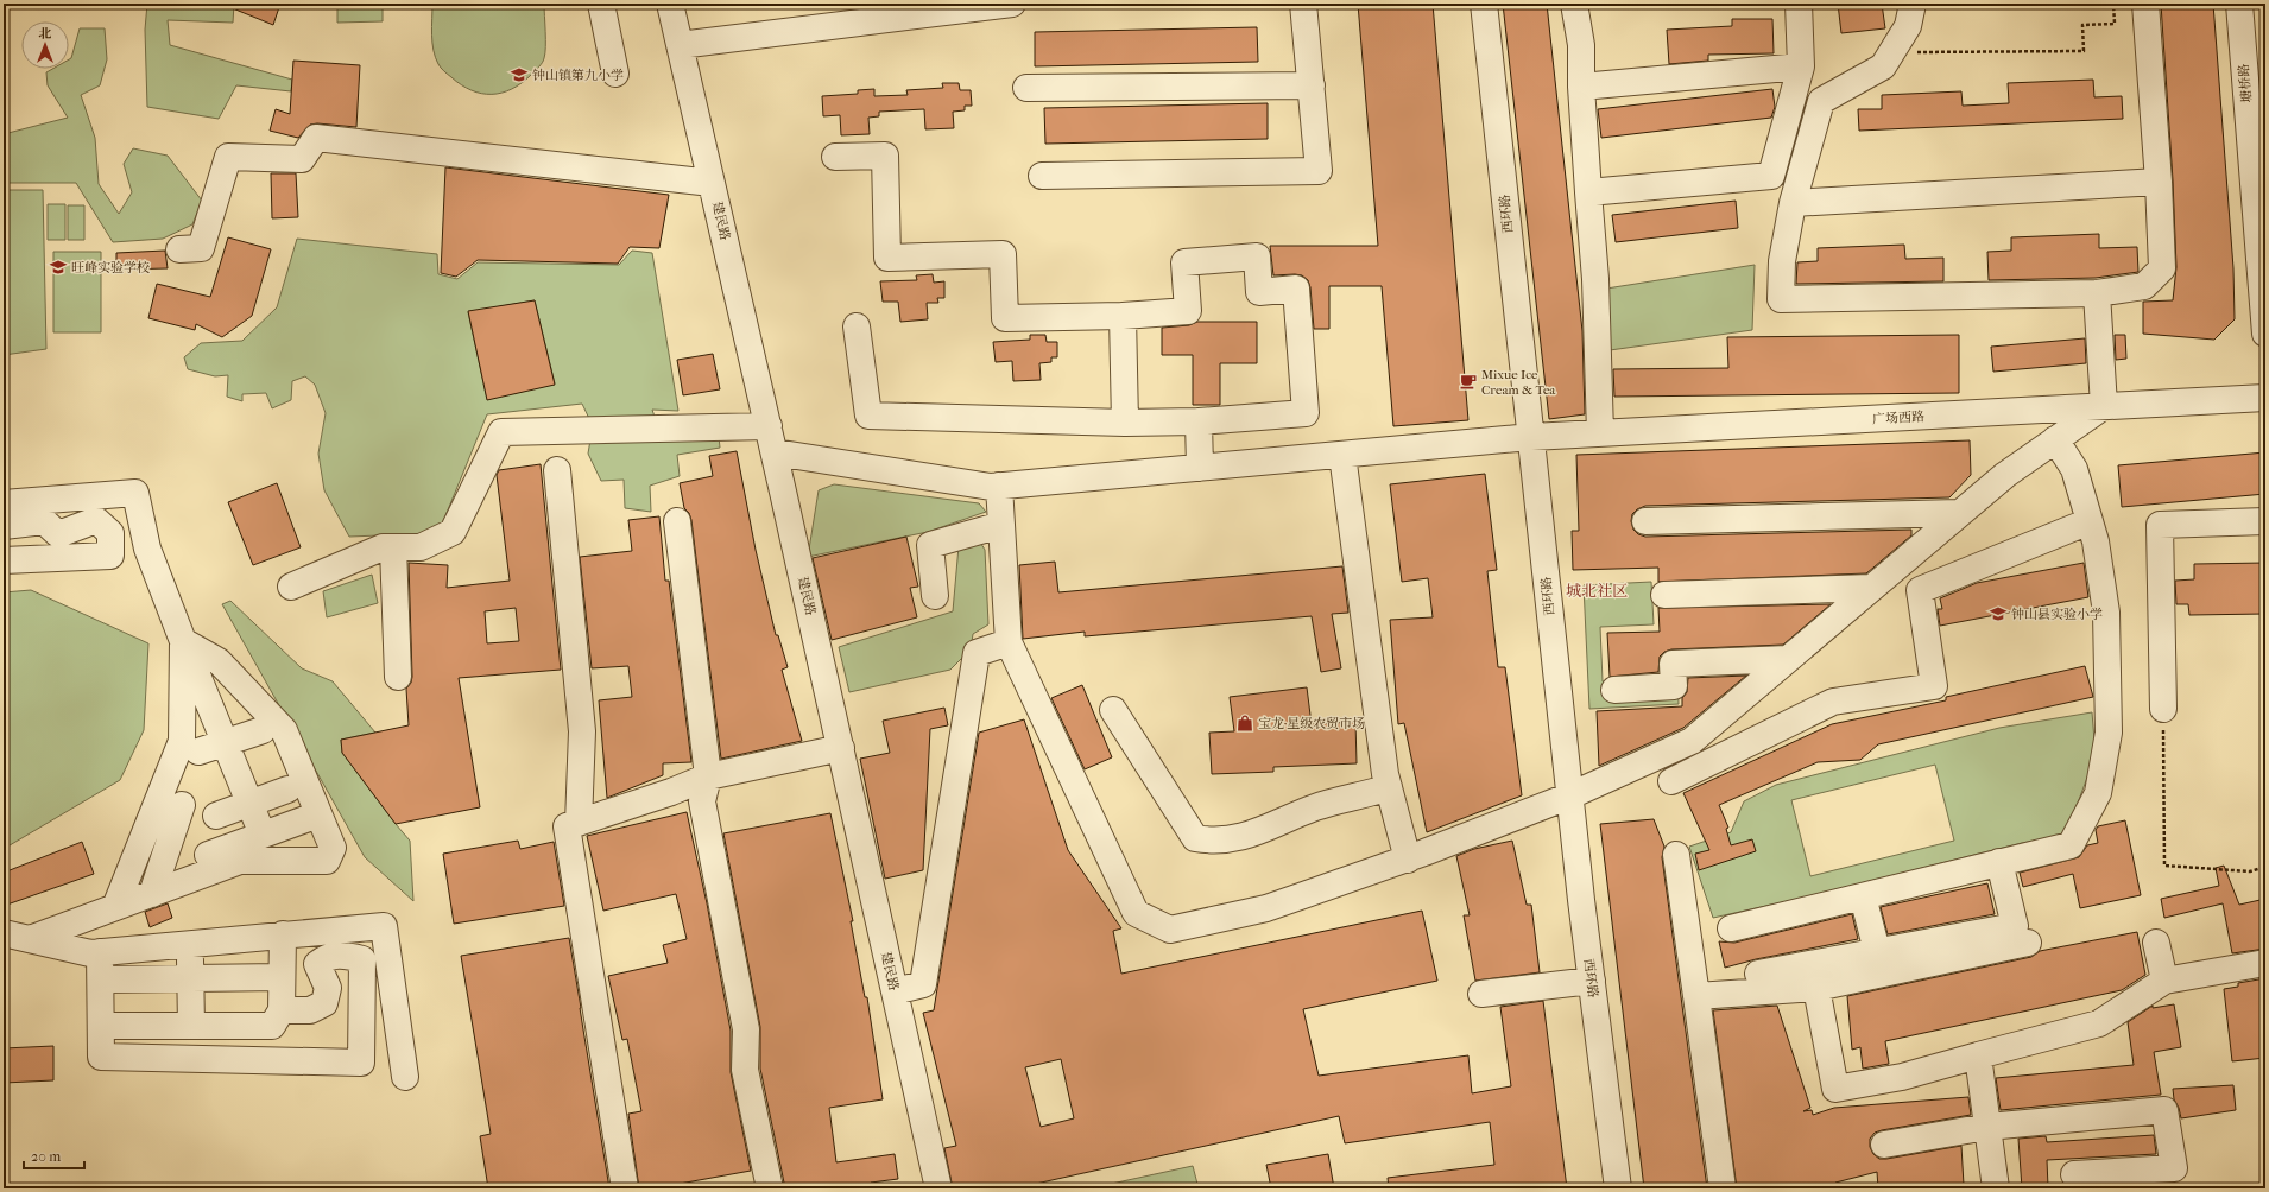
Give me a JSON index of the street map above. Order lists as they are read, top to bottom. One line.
{"streets":{"street":["塘桥路","西环路","建民路","广场西路"]},"crossings":[["西环路","广场西路"],["建民路","广场西路"]],"districts":["城北社区"],"places":{"school or university":["钟山镇第九小学","旺峰实验学校","钟山县实验小学"],"cafe":["Mixue Ice Cream & Tea"],"shop":["宝龙·星级农贸市场"]},"scale_bar":"20 m","north":"top"}
